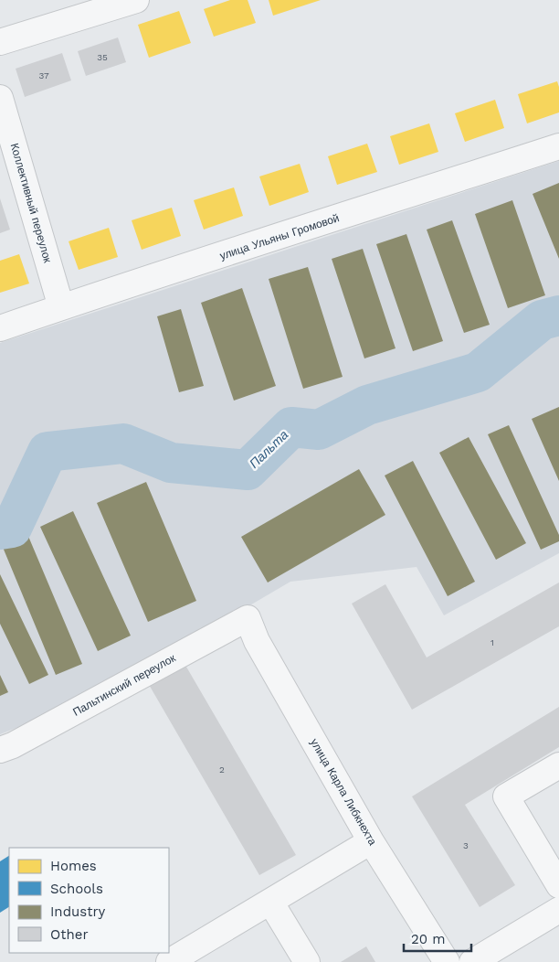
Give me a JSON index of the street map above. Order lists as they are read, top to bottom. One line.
{"streets":{"street":["Коллективный переулок","улица Ульяны Громовой","Пальтинский переулок","улица Карла Либкнехта"]},"crossings":[["Коллективный переулок","улица Ульяны Громовой"],["Пальтинский переулок","улица Карла Либкнехта"]],"water":["Пальта"],"house_numbers":["35","37","1","2","3"],"legend":["Homes","Schools","Industry","Other"],"scale_bar":"20 m"}
